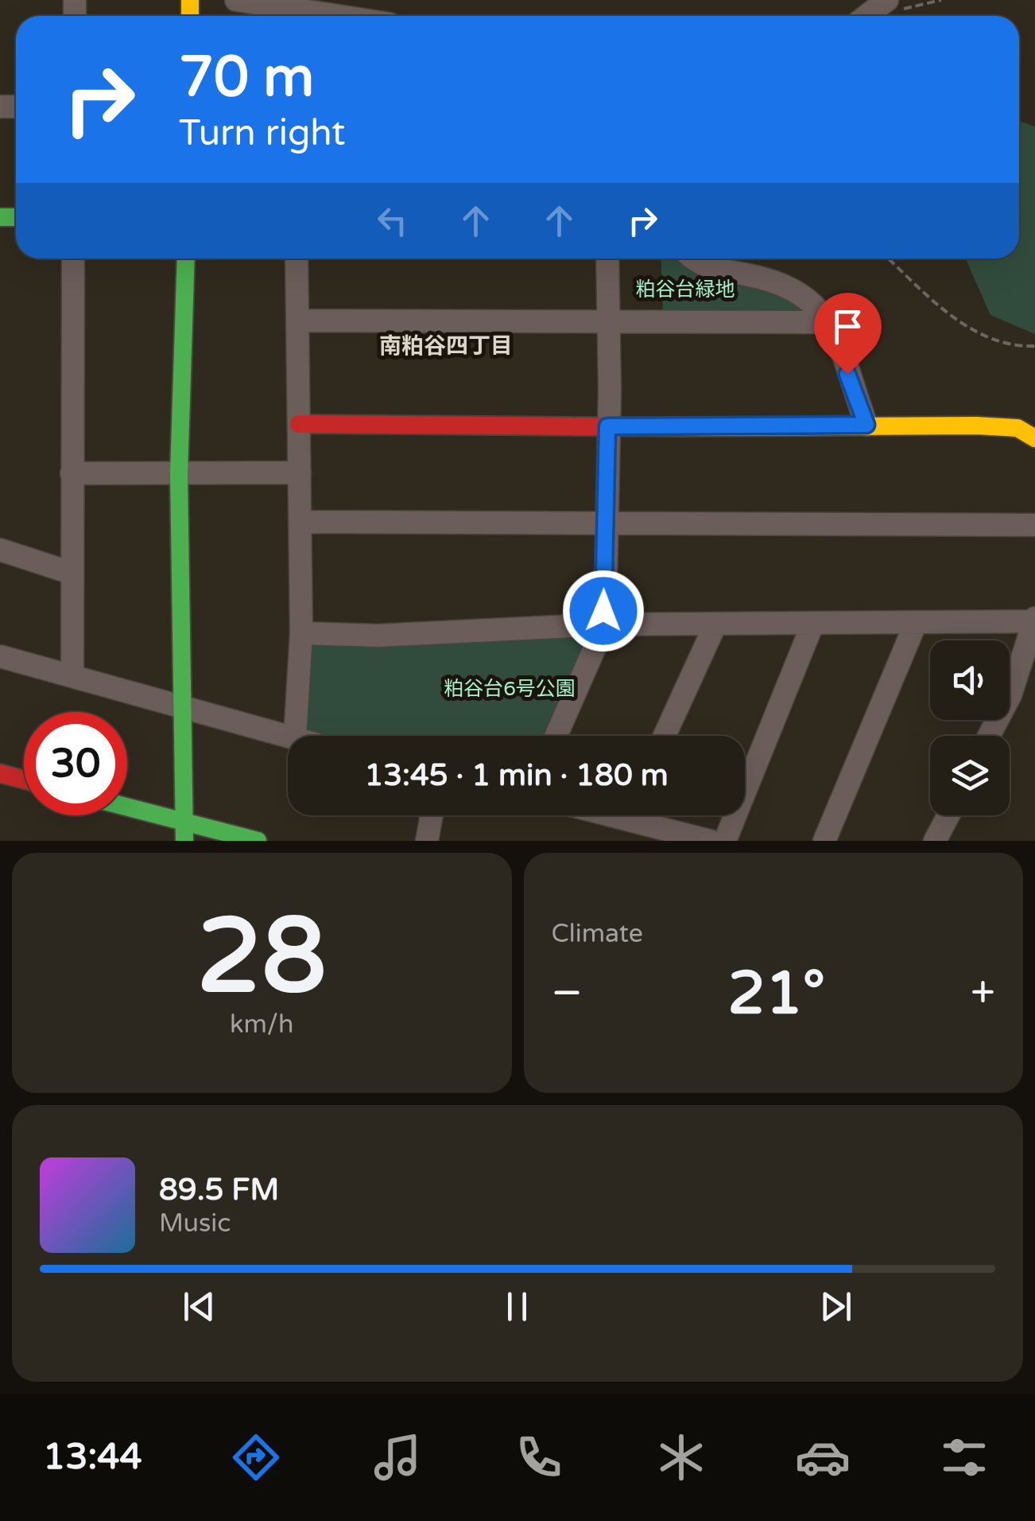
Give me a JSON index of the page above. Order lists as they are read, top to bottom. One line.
{"districts":["南粕谷四丁目"],"parks":["粕谷台緑地","粕谷台6号公園"],"page":{"turn":["70 m","Turn right"],"limit":"30","trip":"13:45 · 1 min · 180 m","tile":[["28","km/h"],"Climate"],"heat":["−","21°","+"],"song":["89.5 FM","Music"],"tabs":"13:44"}}
